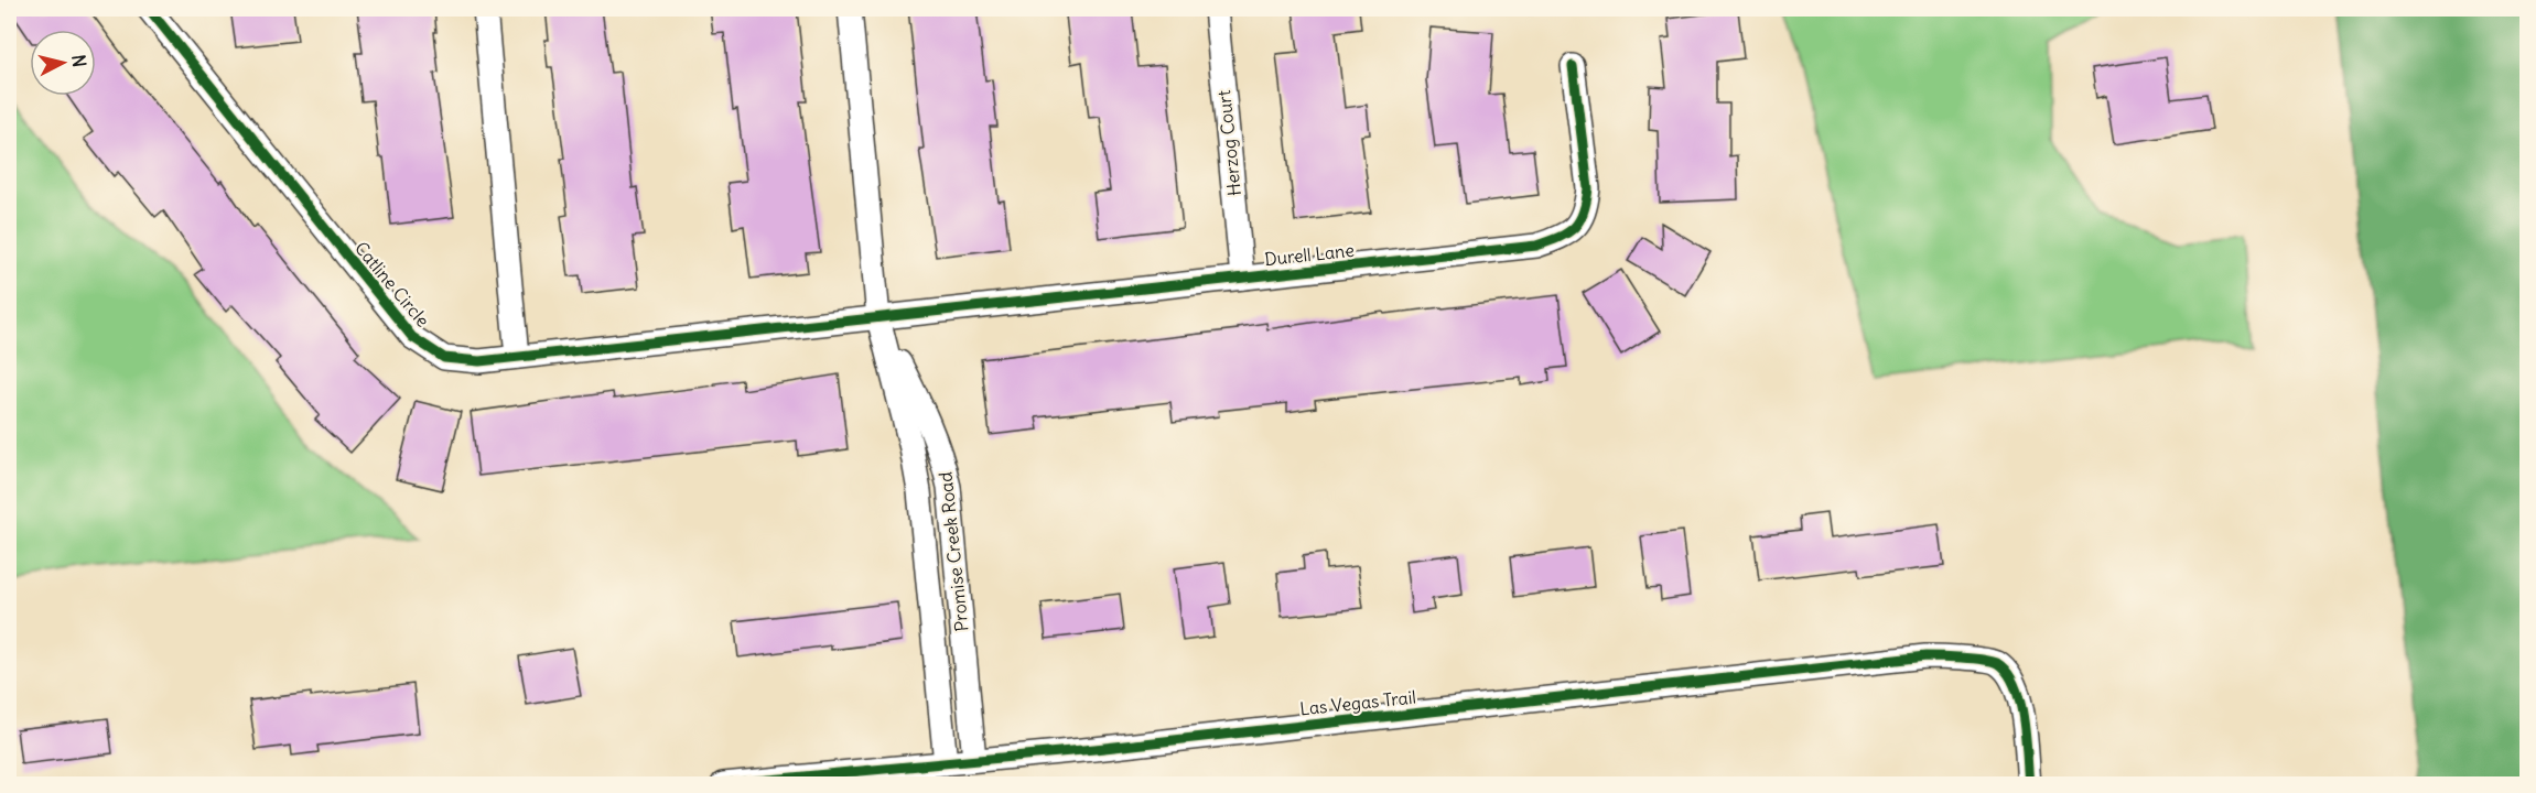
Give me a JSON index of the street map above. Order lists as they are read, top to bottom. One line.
{"streets":{"street":["Herzog Court","Durell Lane","Catline Circle","Promise Creek Road","Las Vegas Trail"]},"crossings":[["Herzog Court","Durell Lane"],["Durell Lane","Catline Circle"],["Durell Lane","Promise Creek Road"],["Catline Circle","Promise Creek Road"],["Promise Creek Road","Las Vegas Trail"]],"north":"right"}
